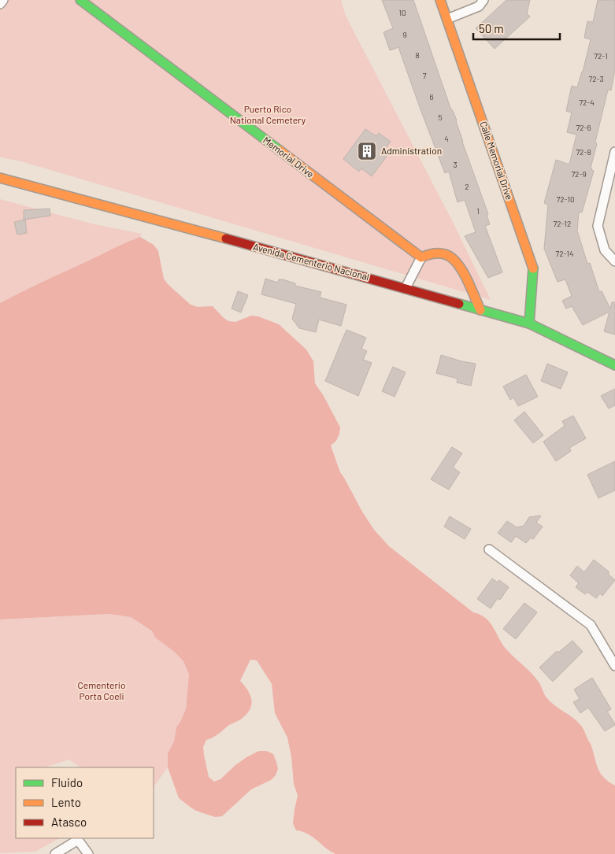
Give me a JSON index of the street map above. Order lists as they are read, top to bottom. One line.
{"streets":{"street":["Memorial Drive","Calle Memorial Drive","Avenida Cementerio Nacional"]},"crossings":[["Calle Memorial Drive","Avenida Cementerio Nacional"]],"parks":["Puerto Rico National Cemetery","Cementerio Porta Coeli"],"places":{"building":["Administration"]},"house_numbers":["10","9","8","72-1","7","72-3","6","72-4","5","72-6","4","72-8","3","72-9","2","72-10","1","72-12","72-14"],"legend":["Fluido","Lento","Atasco"],"scale_bar":"50 m"}
